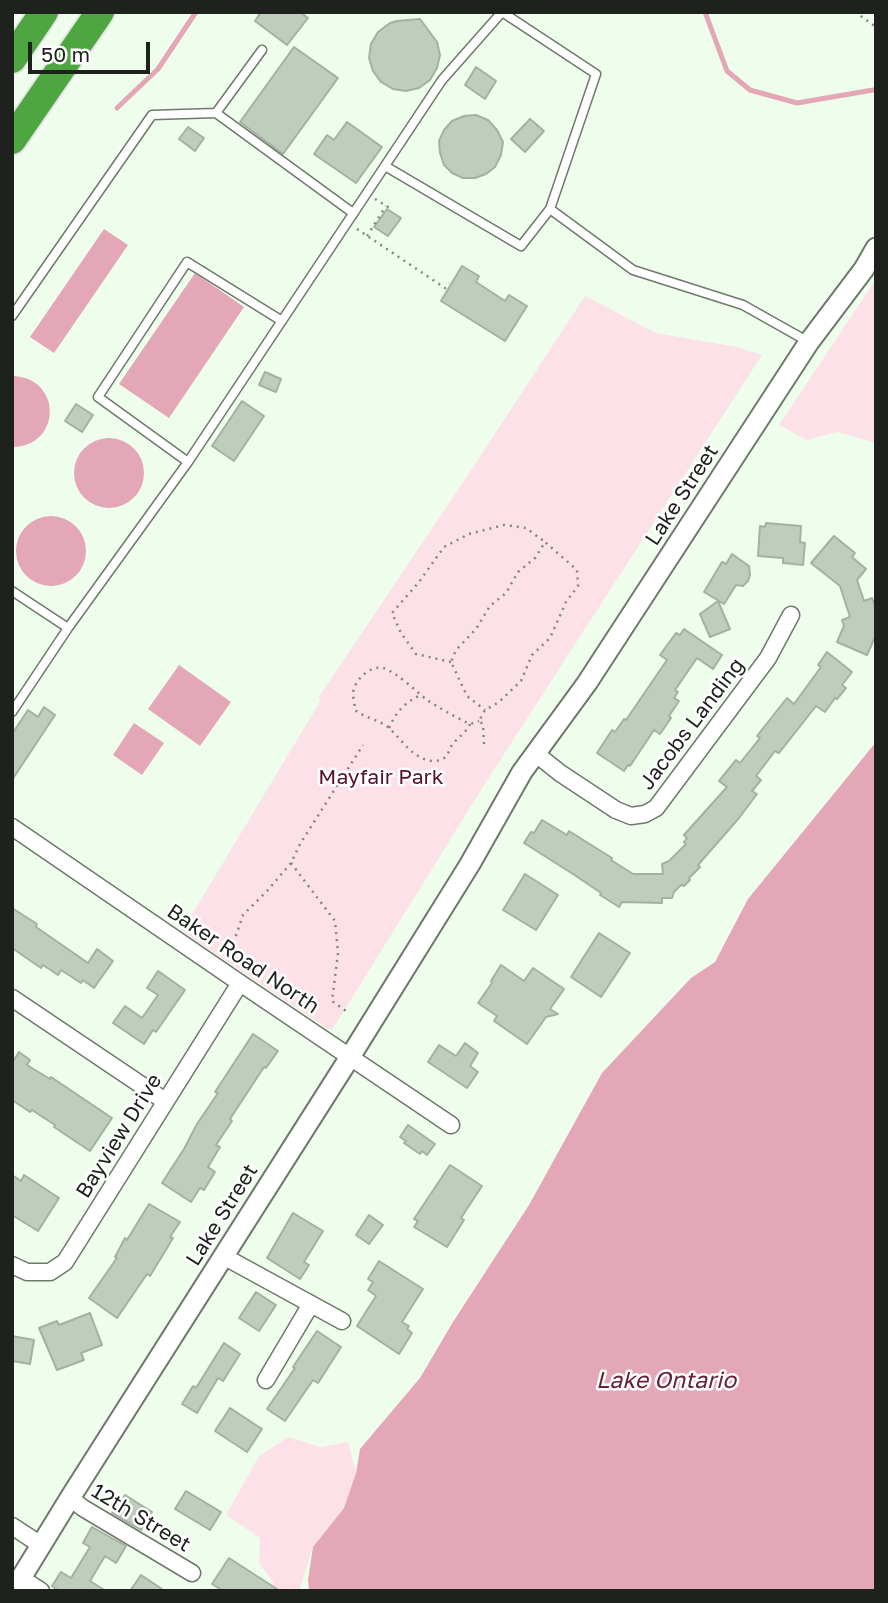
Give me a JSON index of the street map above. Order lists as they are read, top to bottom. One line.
{"streets":{"street":["Lake Street","Jacobs Landing","Baker Road North","Bayview Drive","12th Street"]},"crossings":[["Lake Street","Jacobs Landing"],["Lake Street","Baker Road North"],["Lake Street","12th Street"],["Baker Road North","Bayview Drive"]],"water":["Lake Ontario"],"parks":["Mayfair Park"],"scale_bar":"50 m"}
